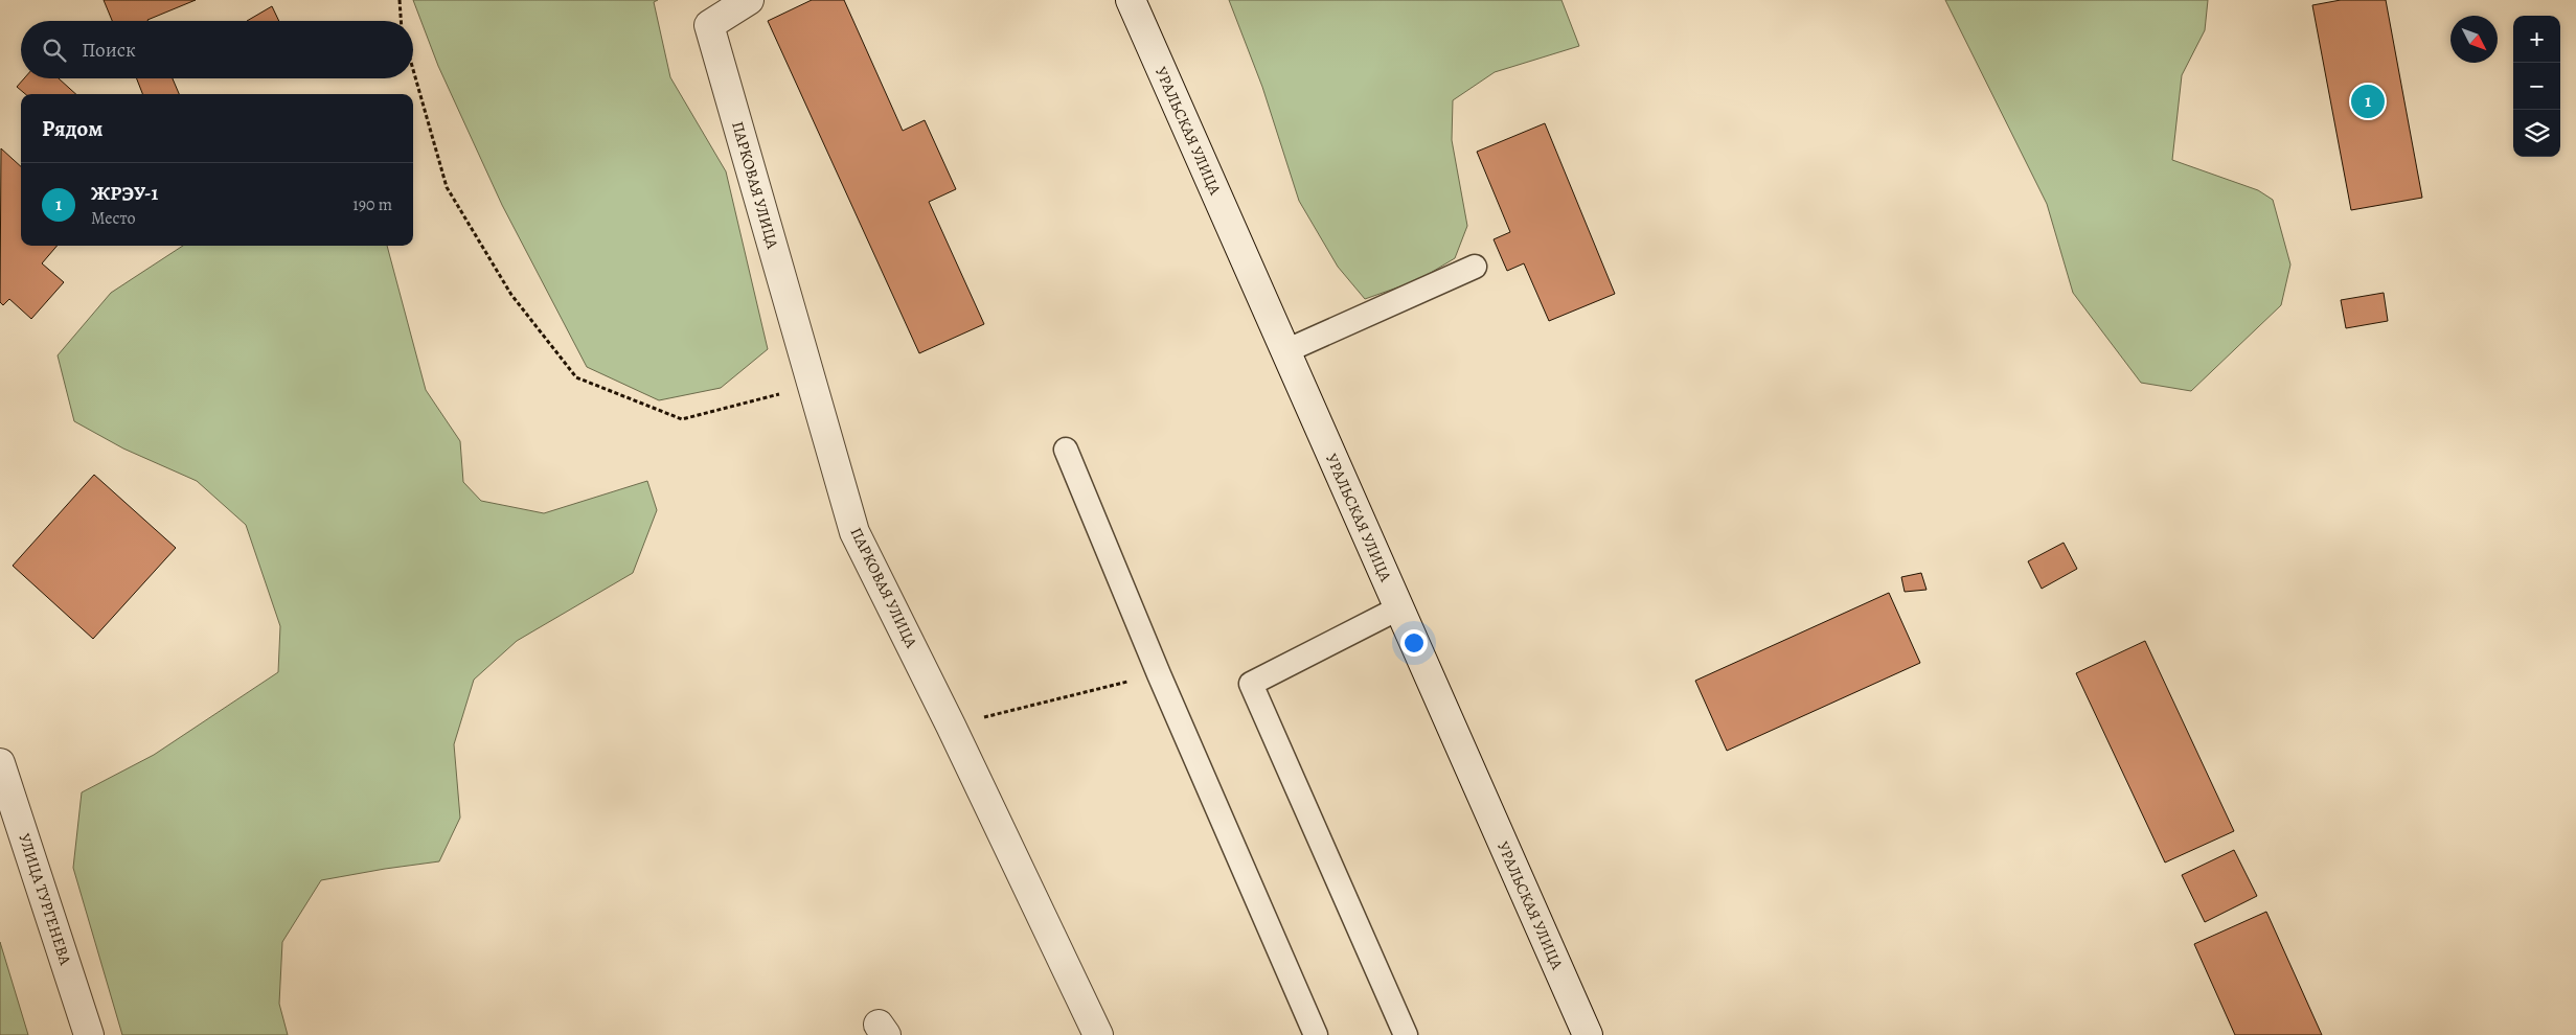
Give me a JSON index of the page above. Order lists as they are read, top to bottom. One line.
{"streets":{"street":["УРАЛЬСКАЯ УЛИЦА","ПАРКОВАЯ УЛИЦА","УЛИЦА ТУРГЕНЕВА"]},"north":"bottom right","page":{"map_buttons":["+","−"],"search":"Поиск","pins":"1","heading":"Рядом","list":[{"mark":"1","name":"ЖРЭУ-1","note":"Место","value":"190 m"}]}}
